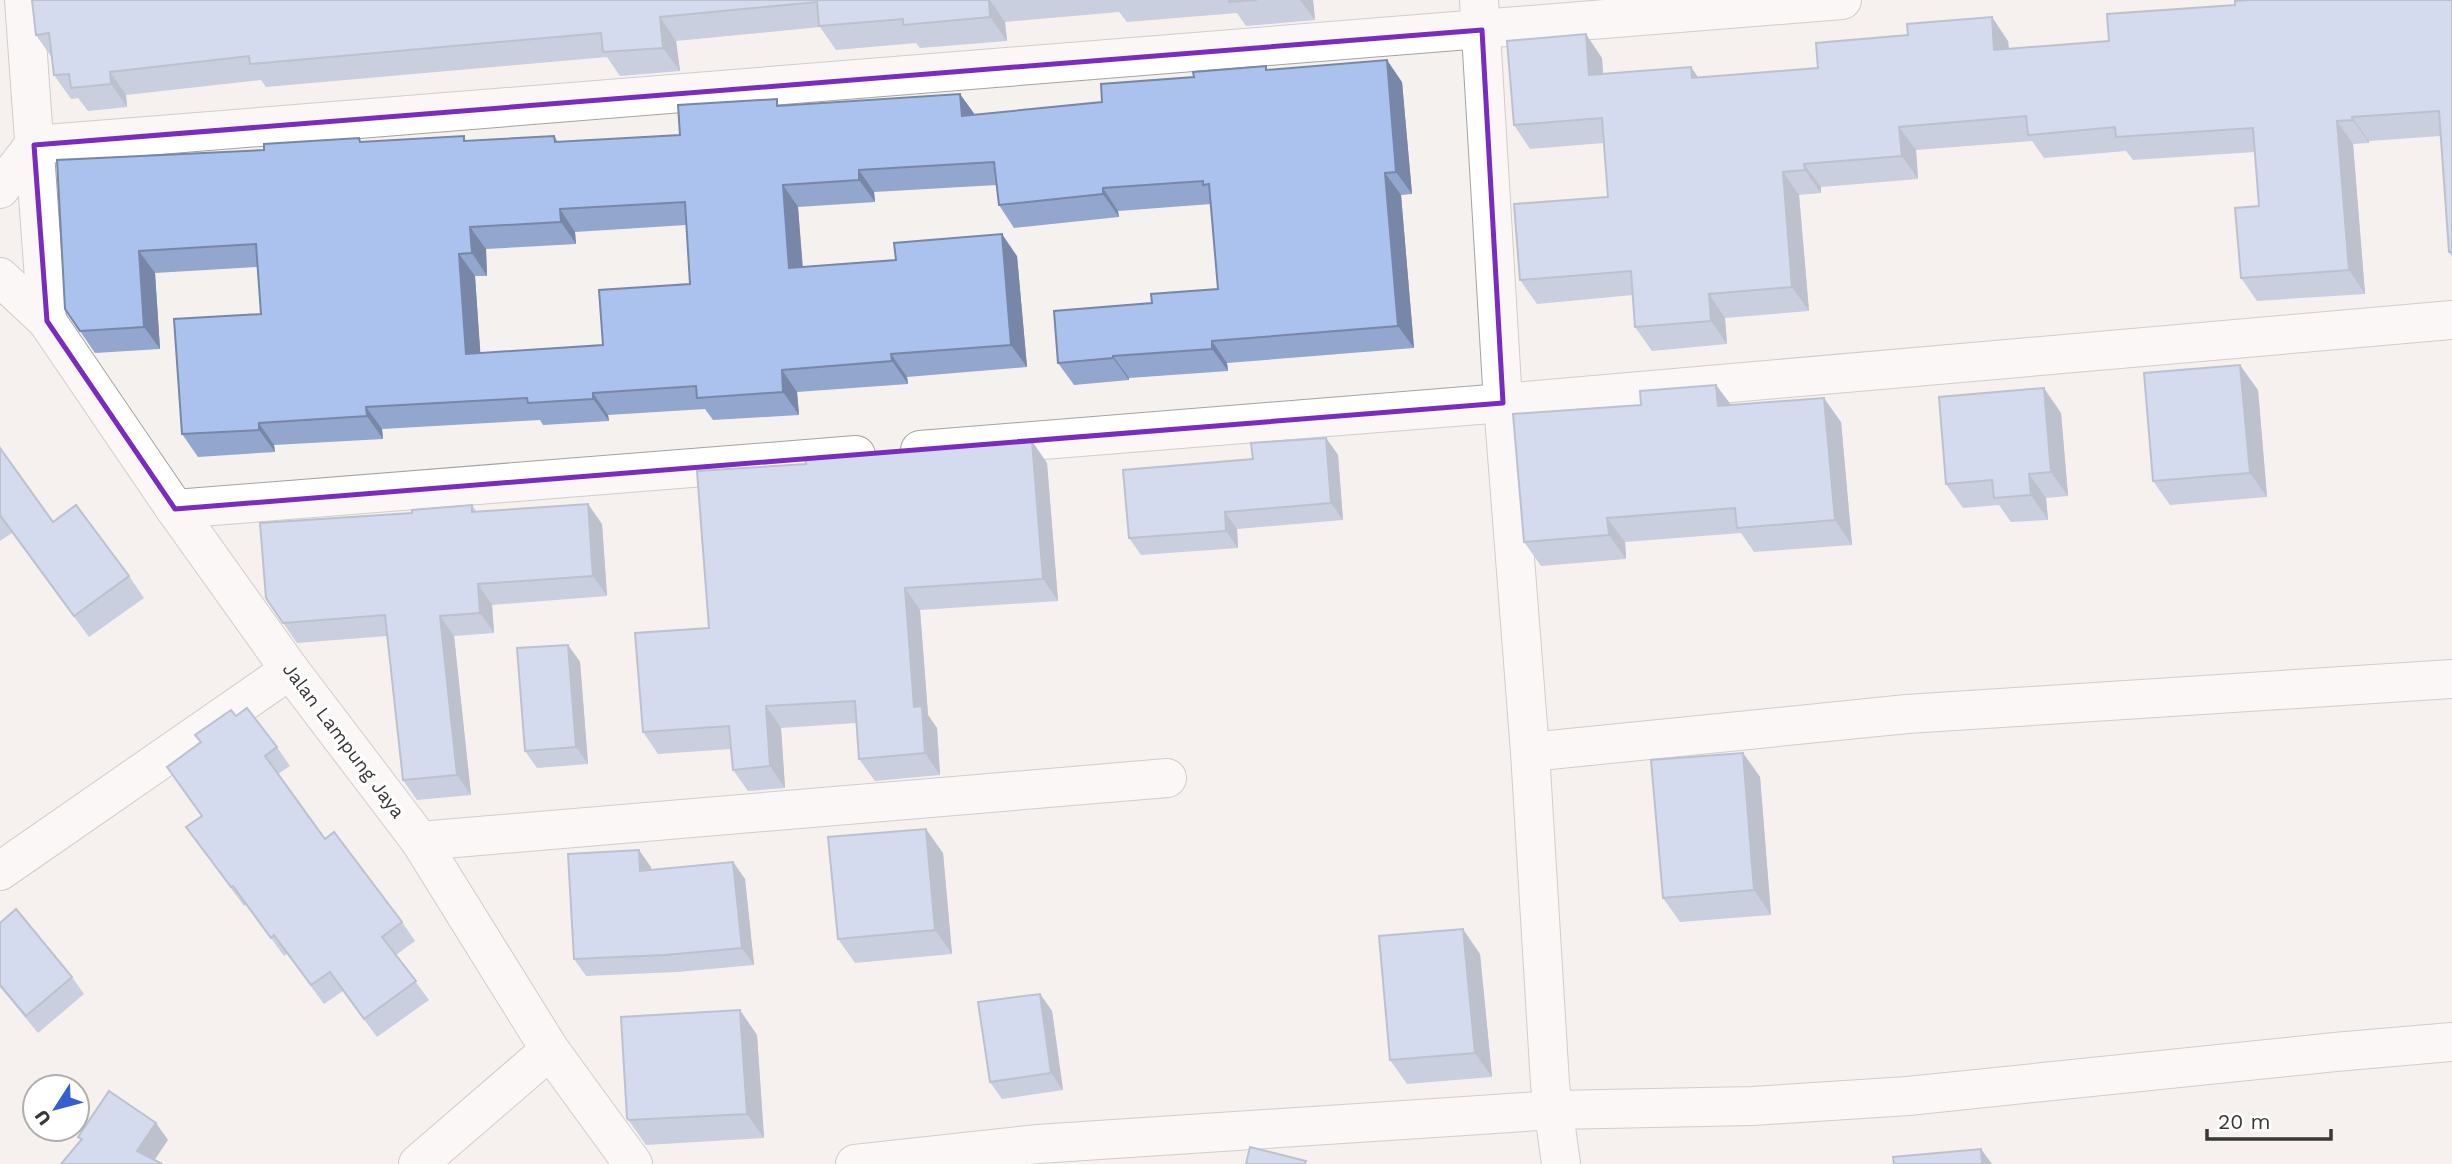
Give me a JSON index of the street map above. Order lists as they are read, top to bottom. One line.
{"streets":{"street":["Jalan Lampung Jaya"]},"scale_bar":"20 m","north":"bottom left"}
